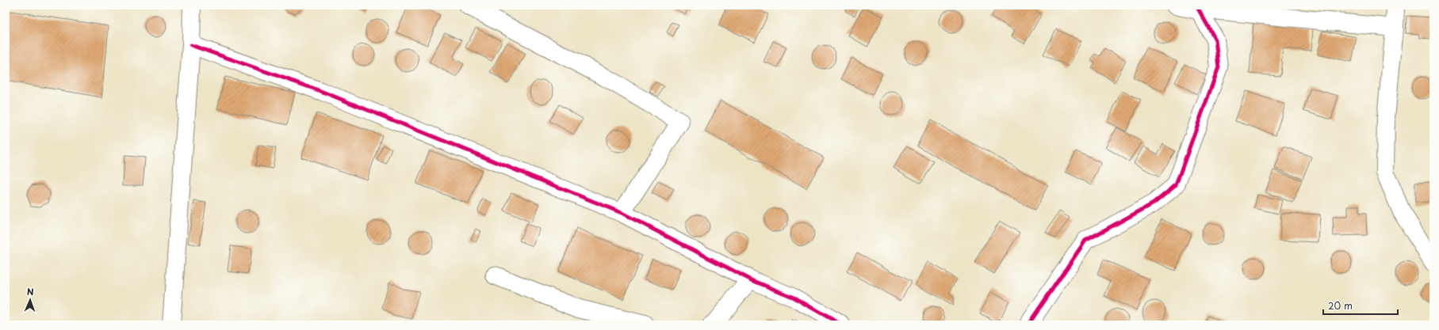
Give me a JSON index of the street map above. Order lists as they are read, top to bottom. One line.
{"scale_bar":"20 m","north":"top"}
